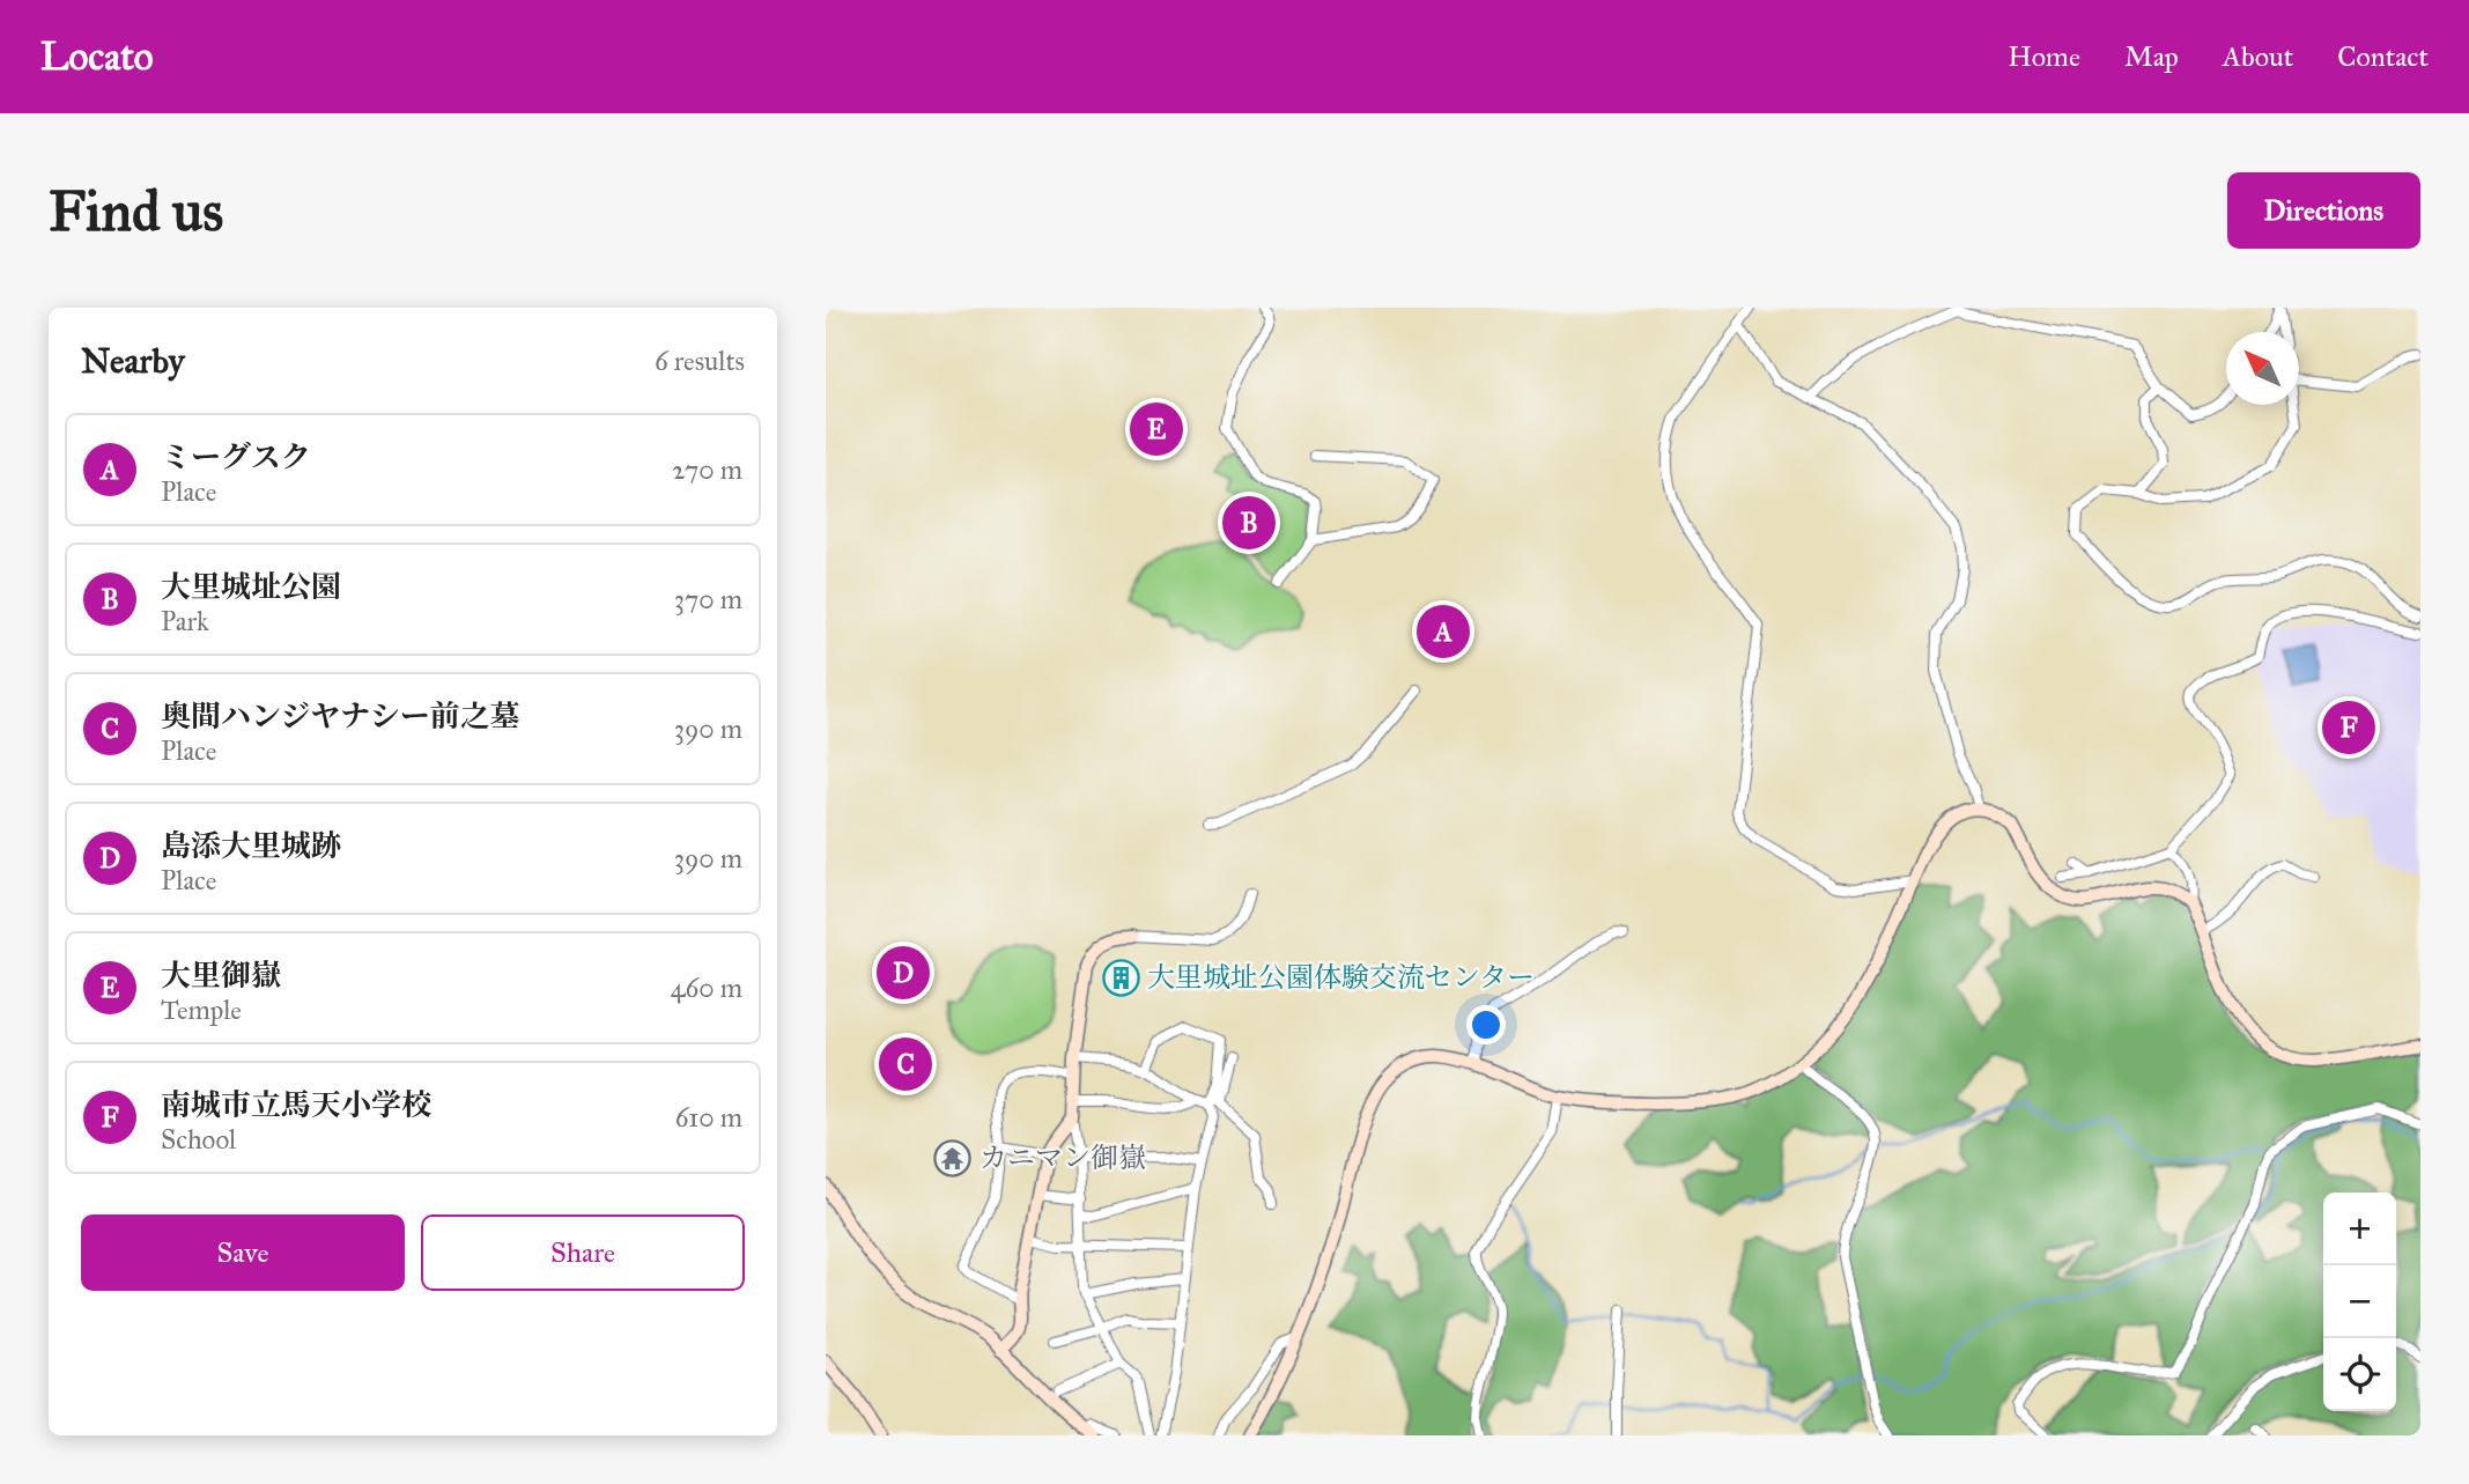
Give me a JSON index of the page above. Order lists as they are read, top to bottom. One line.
{"places":{"building":["大里城址公園体験交流センター"],"temple":["カニマン御嶽"]},"north":"top left","page":{"header":"Locato","nav":["Home","Map","About","Contact"],"buttons":["Directions",["Save","Share"]],"title":"Find us","heading":["Nearby","6 results"],"pins":["E","B","A","F","D","C"],"list":[{"mark":"A","name":"ミーグスク","note":"Place","value":"270 m"},{"mark":"B","name":"大里城址公園","note":"Park","value":"370 m"},{"mark":"C","name":"奥間ハンジヤナシー前之墓","note":"Place","value":"390 m"},{"mark":"D","name":"島添大里城跡","note":"Place","value":"390 m"},{"mark":"E","name":"大里御嶽","note":"Temple","value":"460 m"},{"mark":"F","name":"南城市立馬天小学校","note":"School","value":"610 m"}],"map_buttons":["+","−"]}}
